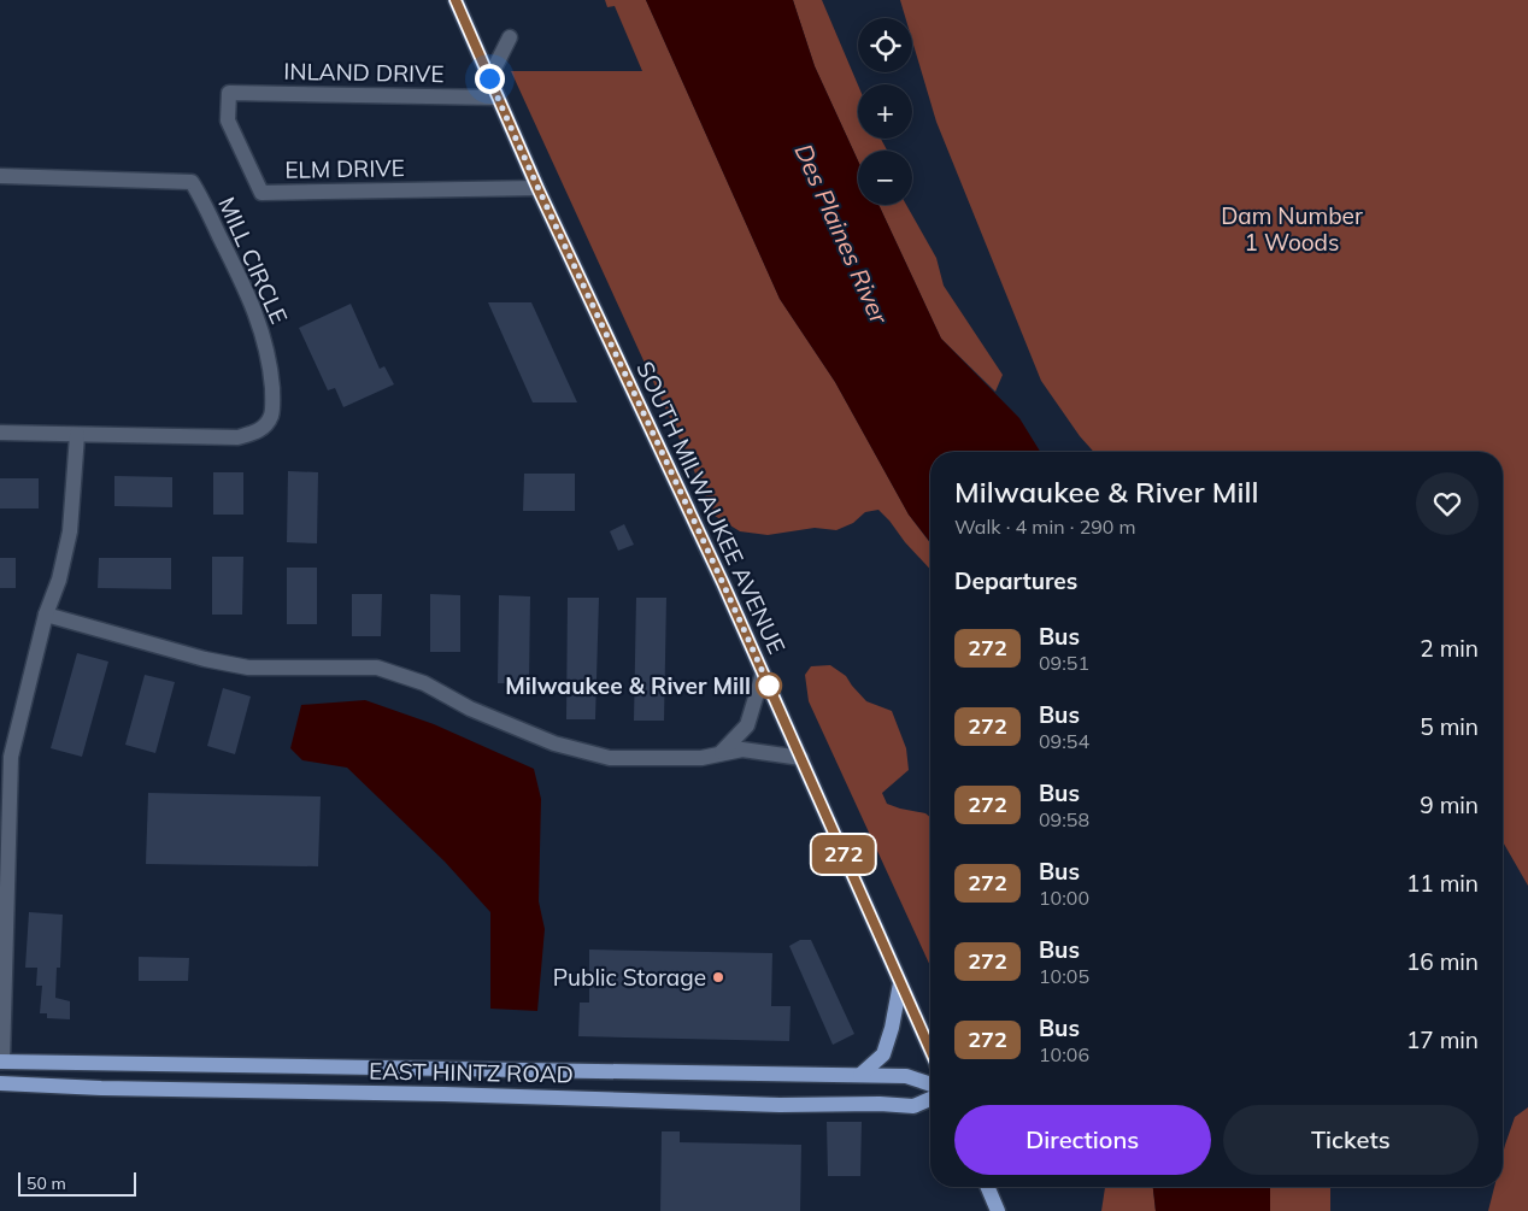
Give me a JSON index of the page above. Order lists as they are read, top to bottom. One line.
{"streets":{"main road":["SOUTH MILWAUKEE AVENUE","EAST HINTZ ROAD"],"street":["INLAND DRIVE","ELM DRIVE","MILL CIRCLE"]},"crossings":[["INLAND DRIVE","ELM DRIVE"],["INLAND DRIVE","SOUTH MILWAUKEE AVENUE"],["ELM DRIVE","SOUTH MILWAUKEE AVENUE"]],"water":["Des Plaines River"],"parks":["Dam Number 1 Woods"],"places":["Milwaukee & River Mill","Public Storage"],"lines":["bus line 272"],"scale_bar":"50 m","page":{"on_map":"272","map_buttons":["+","−"],"heading":[["Milwaukee & River Mill","Walk · 4 min · 290 m"],"Departures"],"list":[{"mark":"272","name":"Bus","note":"09:51","value":"2 min"},{"mark":"272","name":"Bus","note":"09:54","value":"5 min"},{"mark":"272","name":"Bus","note":"09:58","value":"9 min"},{"mark":"272","name":"Bus","note":"10:00","value":"11 min"},{"mark":"272","name":"Bus","note":"10:05","value":"16 min"},{"mark":"272","name":"Bus","note":"10:06","value":"17 min"}],"buttons":["Directions","Tickets"],"scale":"50 m"}}
